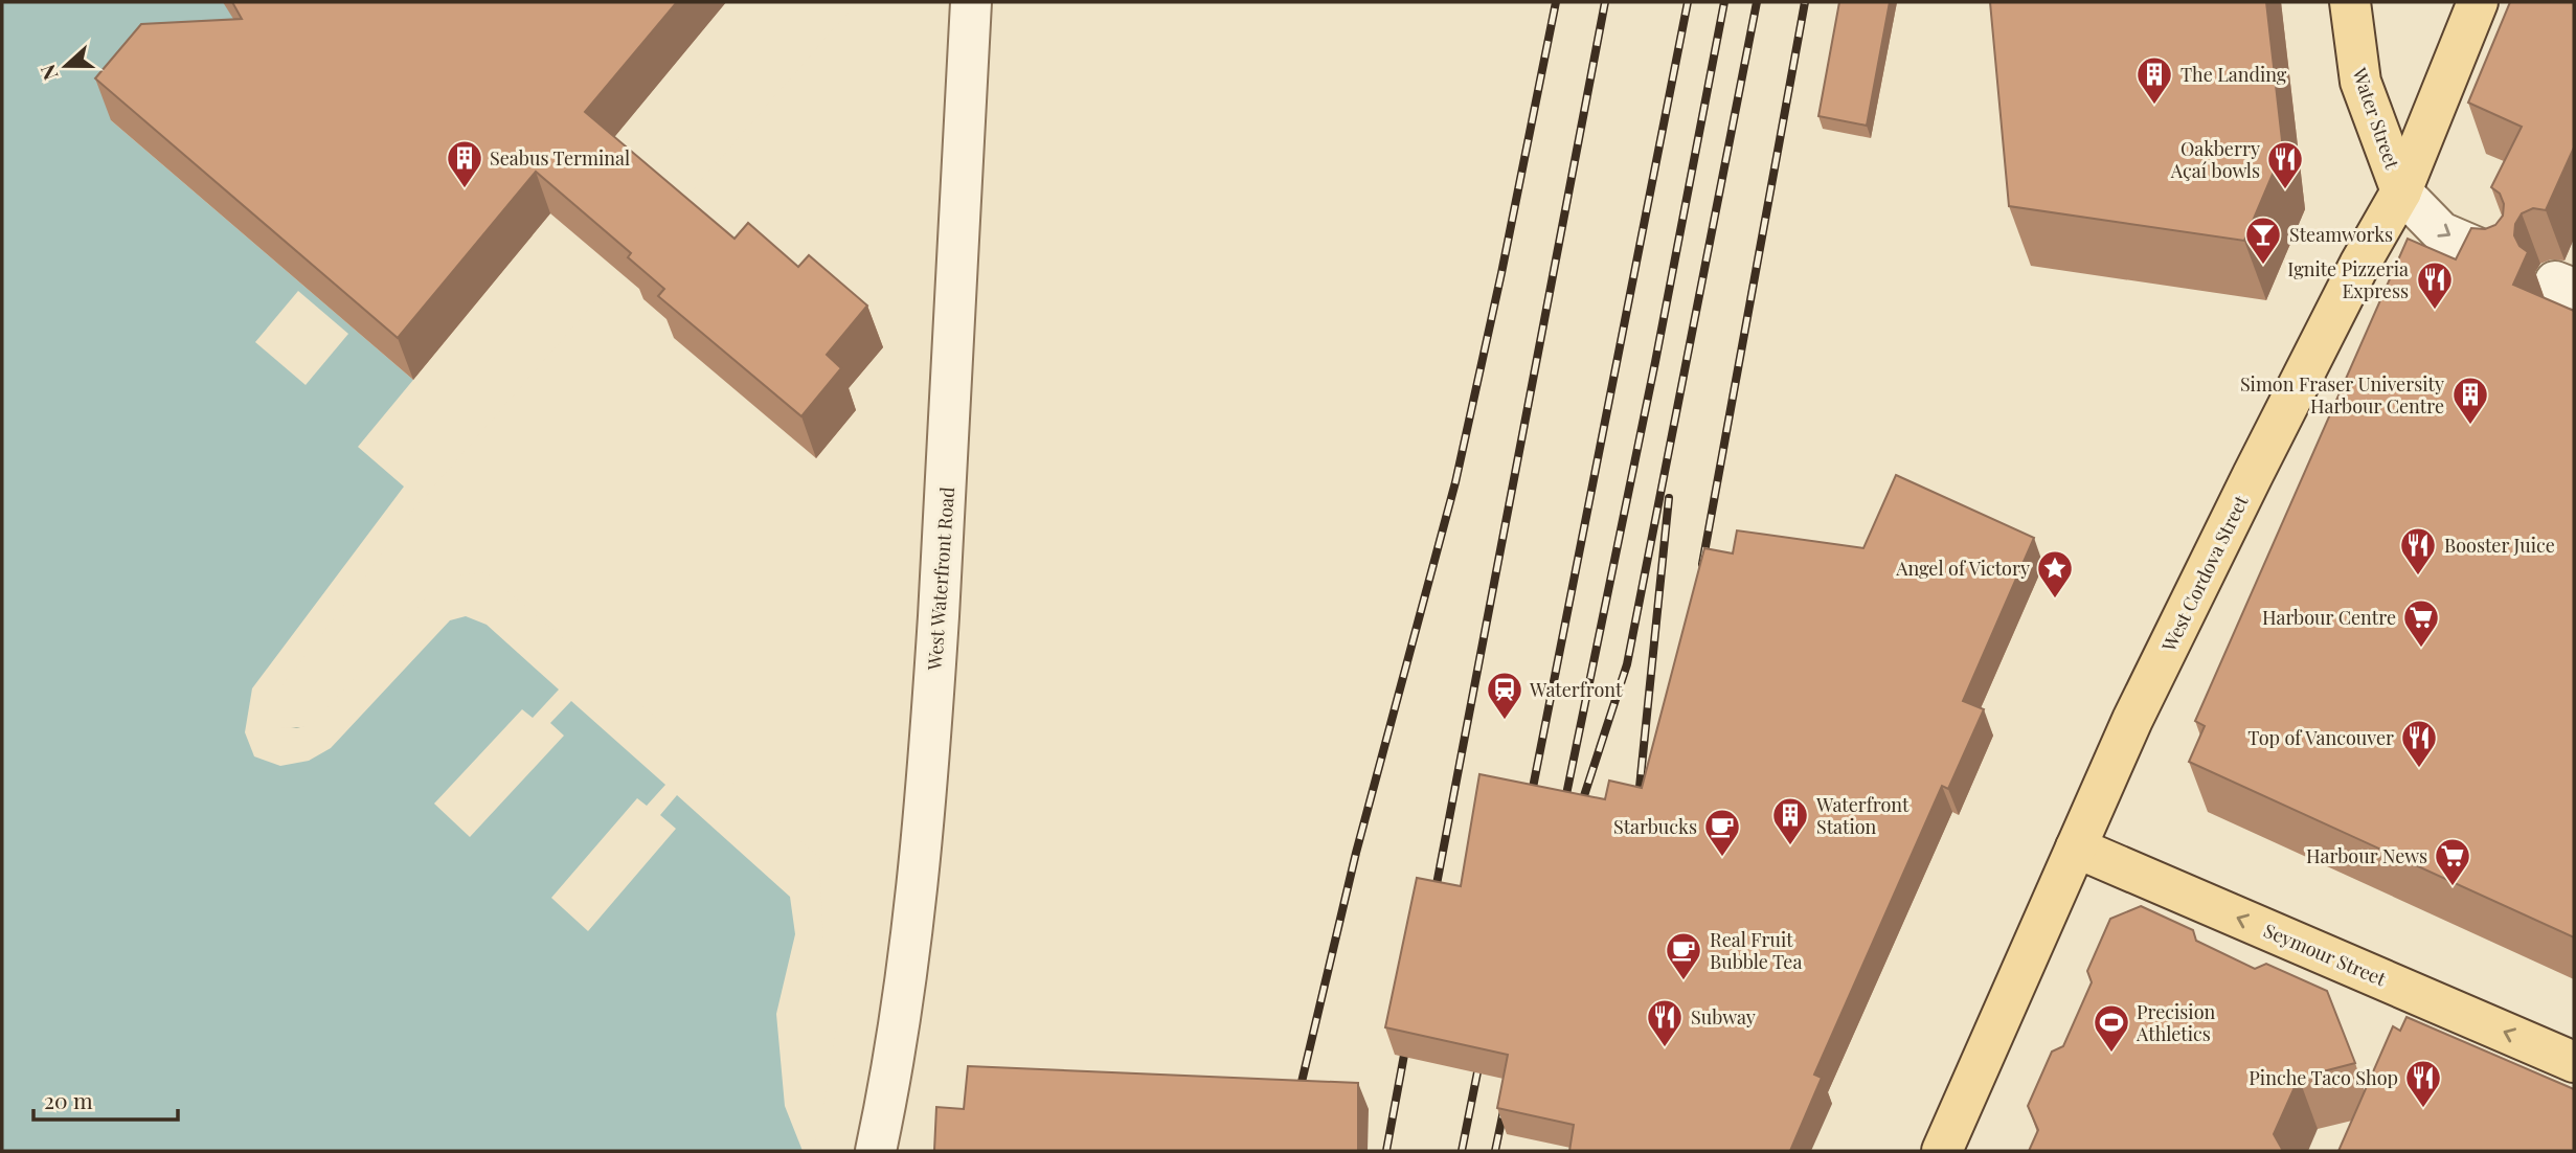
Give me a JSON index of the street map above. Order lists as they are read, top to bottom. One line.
{"streets":{"main road":["Water Street","West Cordova Street","Seymour Street"],"street":["West Waterfront Road"]},"crossings":[["Water Street","West Cordova Street"],["West Cordova Street","Seymour Street"]],"one_way":["Seymour Street"],"places":{"building":["The Landing","Seabus Terminal","Simon Fraser University Harbour Centre","Waterfront Station"],"restaurant":["Oakberry Açaí bowls","Ignite Pizzeria Express","Booster Juice","Top of Vancouver","Subway","Pinche Taco Shop"],"bar":["Steamworks"],"place":["Angel of Victory"],"supermarket":["Harbour Centre","Harbour News"],"station":["Waterfront"],"cafe":["Starbucks","Real Fruit Bubble Tea"],"sports":["Precision Athletics"]},"scale_bar":"20 m","north":"left"}
